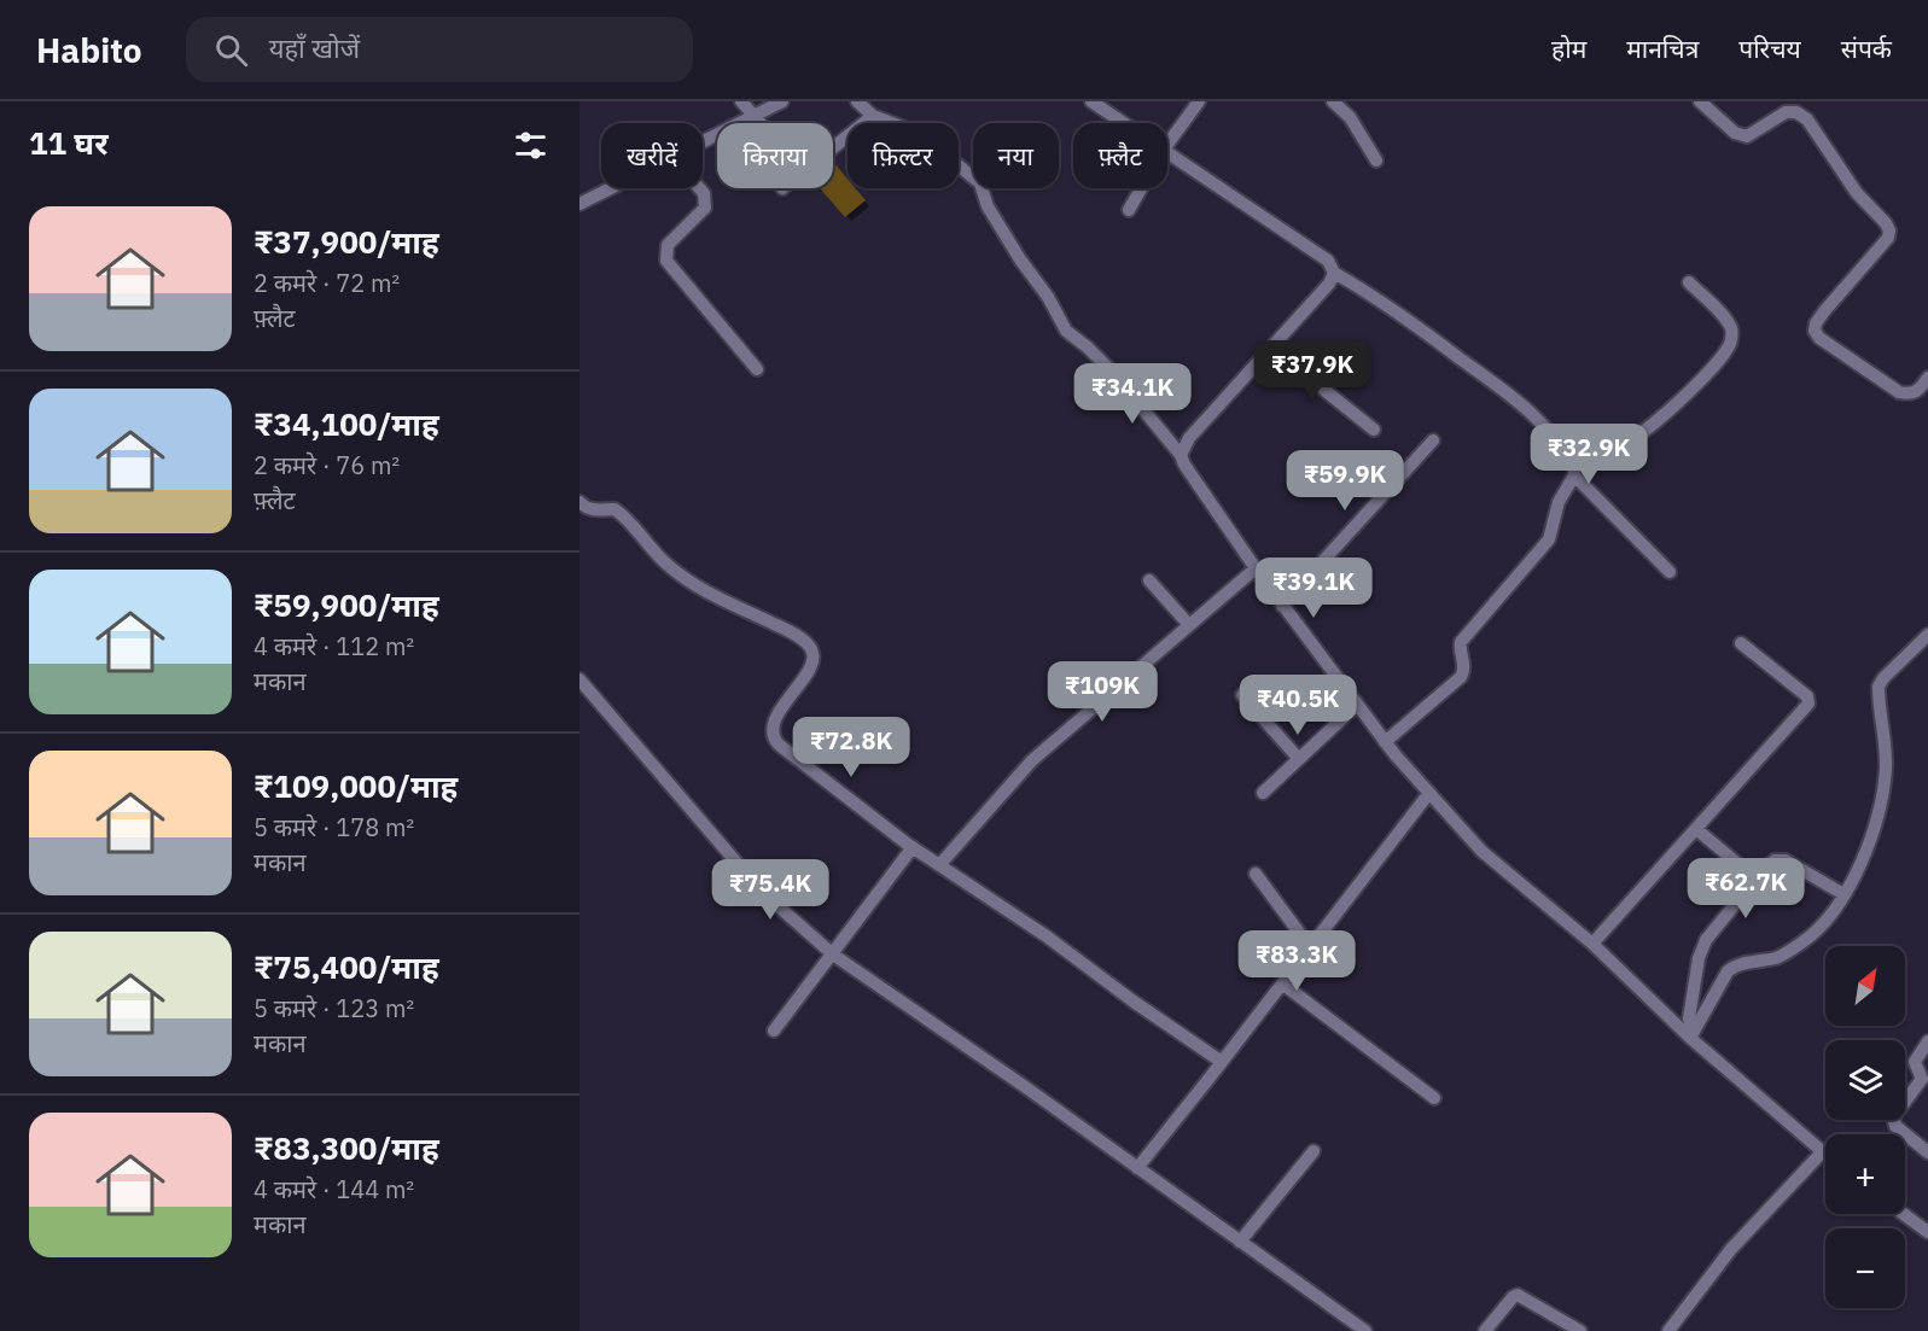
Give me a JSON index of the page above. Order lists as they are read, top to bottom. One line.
{"north":"top right","page":{"header":"Habito","search":"यहाँ खोजें","nav":["होम","मानचित्र","परिचय","संपर्क"],"heading":"11 घर","chip":["खरीदें","किराया","फ़िल्टर","नया","फ़्लैट"],"list":[{"name":"₹37,900/माह","note":"2 कमरे · 72 m² · फ़्लैट"},{"name":"₹34,100/माह","note":"2 कमरे · 76 m² · फ़्लैट"},{"name":"₹59,900/माह","note":"4 कमरे · 112 m² · मकान"},{"name":"₹109,000/माह","note":"5 कमरे · 178 m² · मकान"},{"name":"₹75,400/माह","note":"5 कमरे · 123 m² · मकान"},{"name":"₹83,300/माह","note":"4 कमरे · 144 m² · मकान"}],"price":["₹37.9K","₹34.1K","₹32.9K","₹59.9K","₹39.1K","₹109K","₹40.5K","₹72.8K","₹62.7K","₹75.4K","₹83.3K"],"map_buttons":["+","−"]}}
